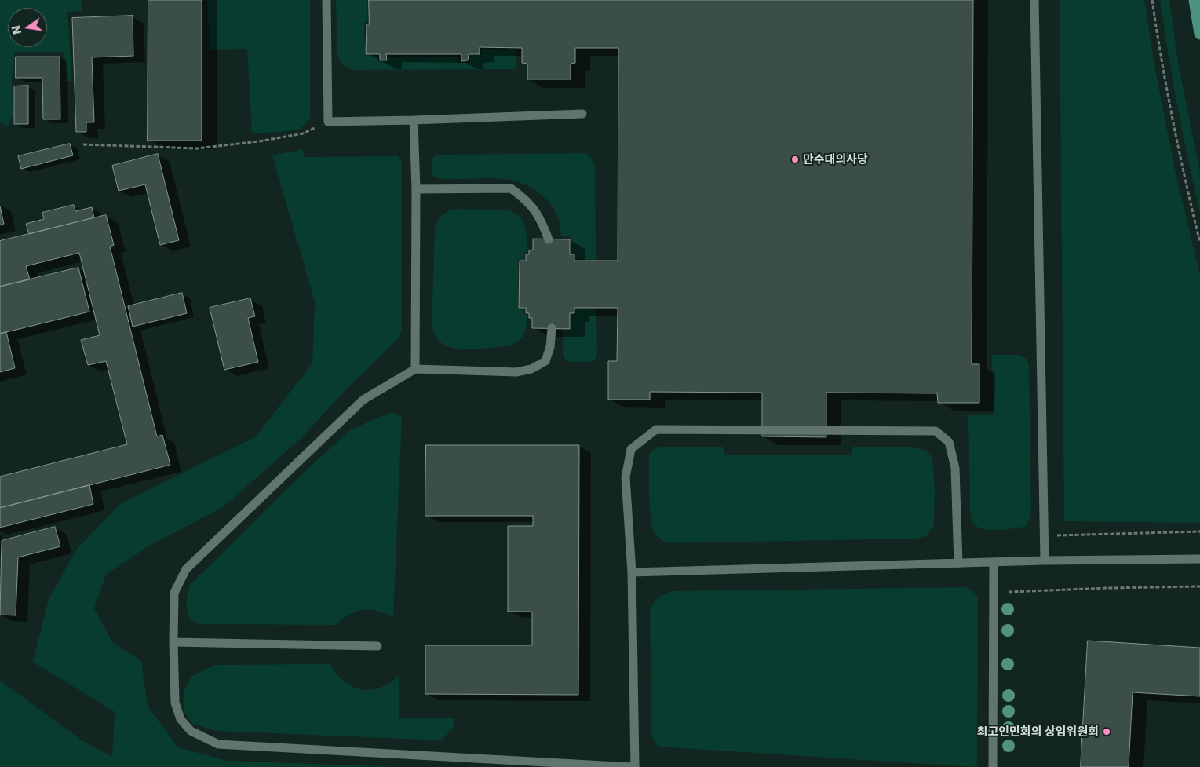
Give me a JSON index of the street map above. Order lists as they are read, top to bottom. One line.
{"places":["만수대의사당","최고인민회의 상임위원회"],"north":"left"}
